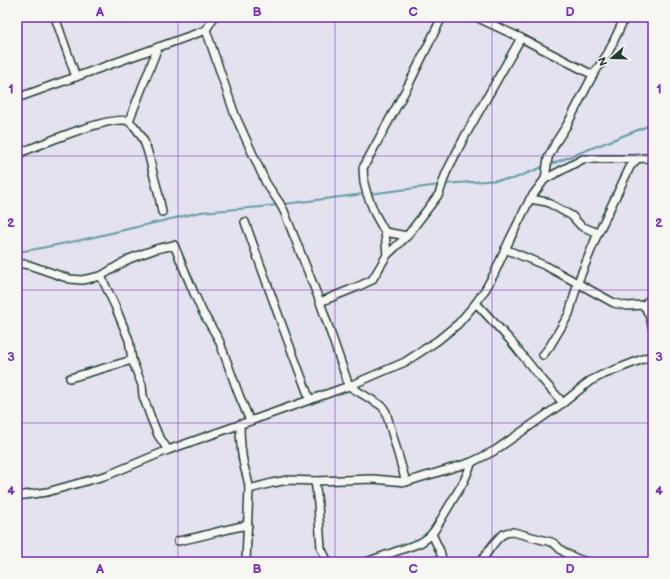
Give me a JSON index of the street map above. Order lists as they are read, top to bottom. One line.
{"north":"left","grid":{"columns":["A","B","C","D"],"rows":["1","2","3","4"]}}
